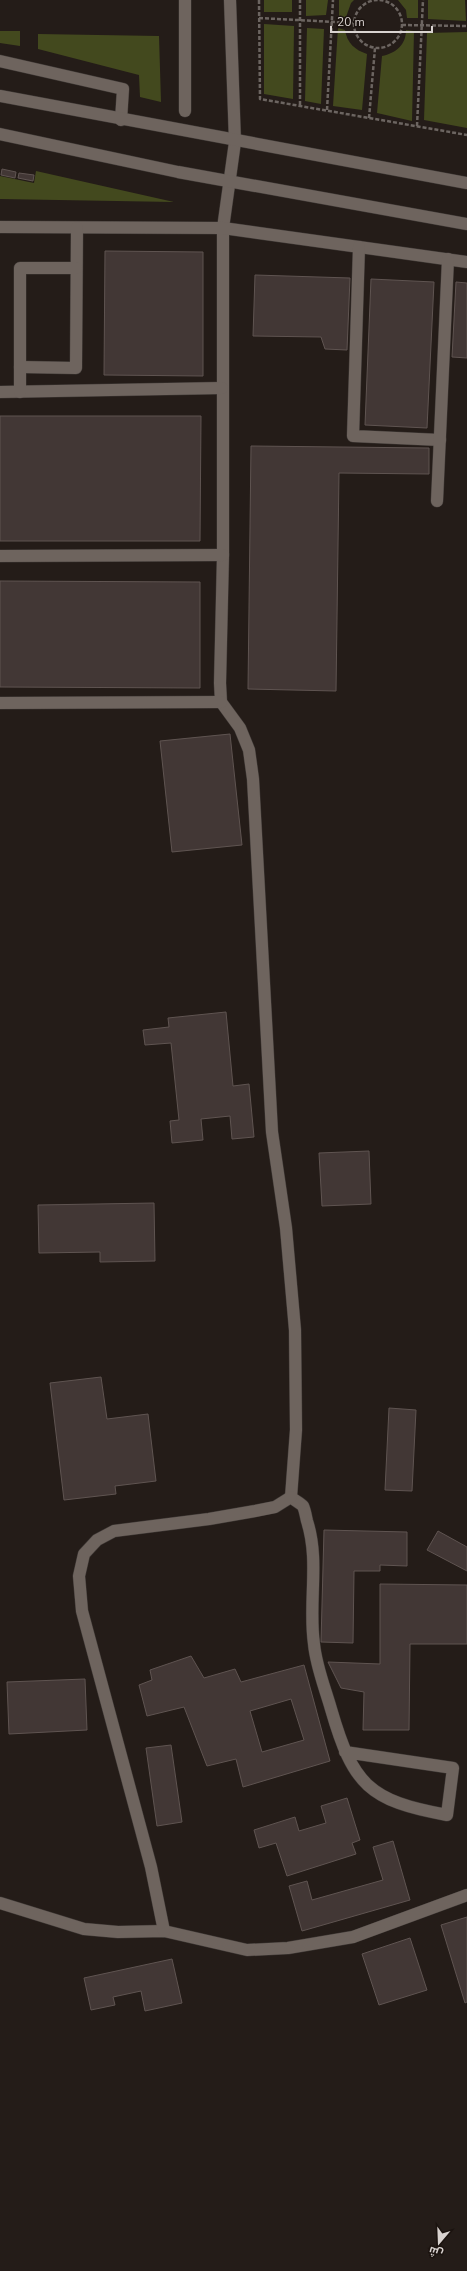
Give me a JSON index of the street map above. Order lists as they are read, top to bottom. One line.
{"scale_bar":"20 m","north":"bottom"}
